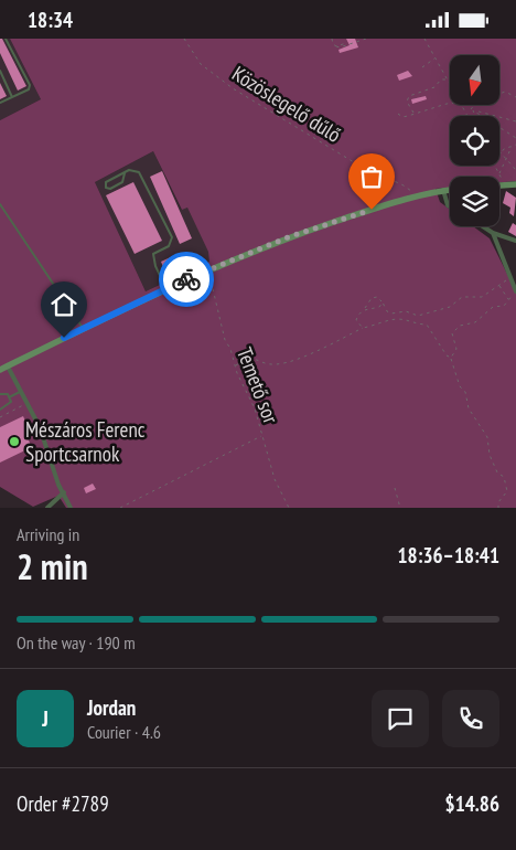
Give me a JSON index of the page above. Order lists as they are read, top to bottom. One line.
{"streets":{"path":["Közöslegelő dűlő","Temető sor"]},"places":["Mészáros Ferenc Sportcsarnok"],"north":"bottom","page":{"status":"18:34","heading":["2 min","Arriving in","18:36–18:41"],"panel":["Jordan","Courier · 4.6","Order #2789","$14.86"],"bar":"On the way · 190 m","round":"J"}}
